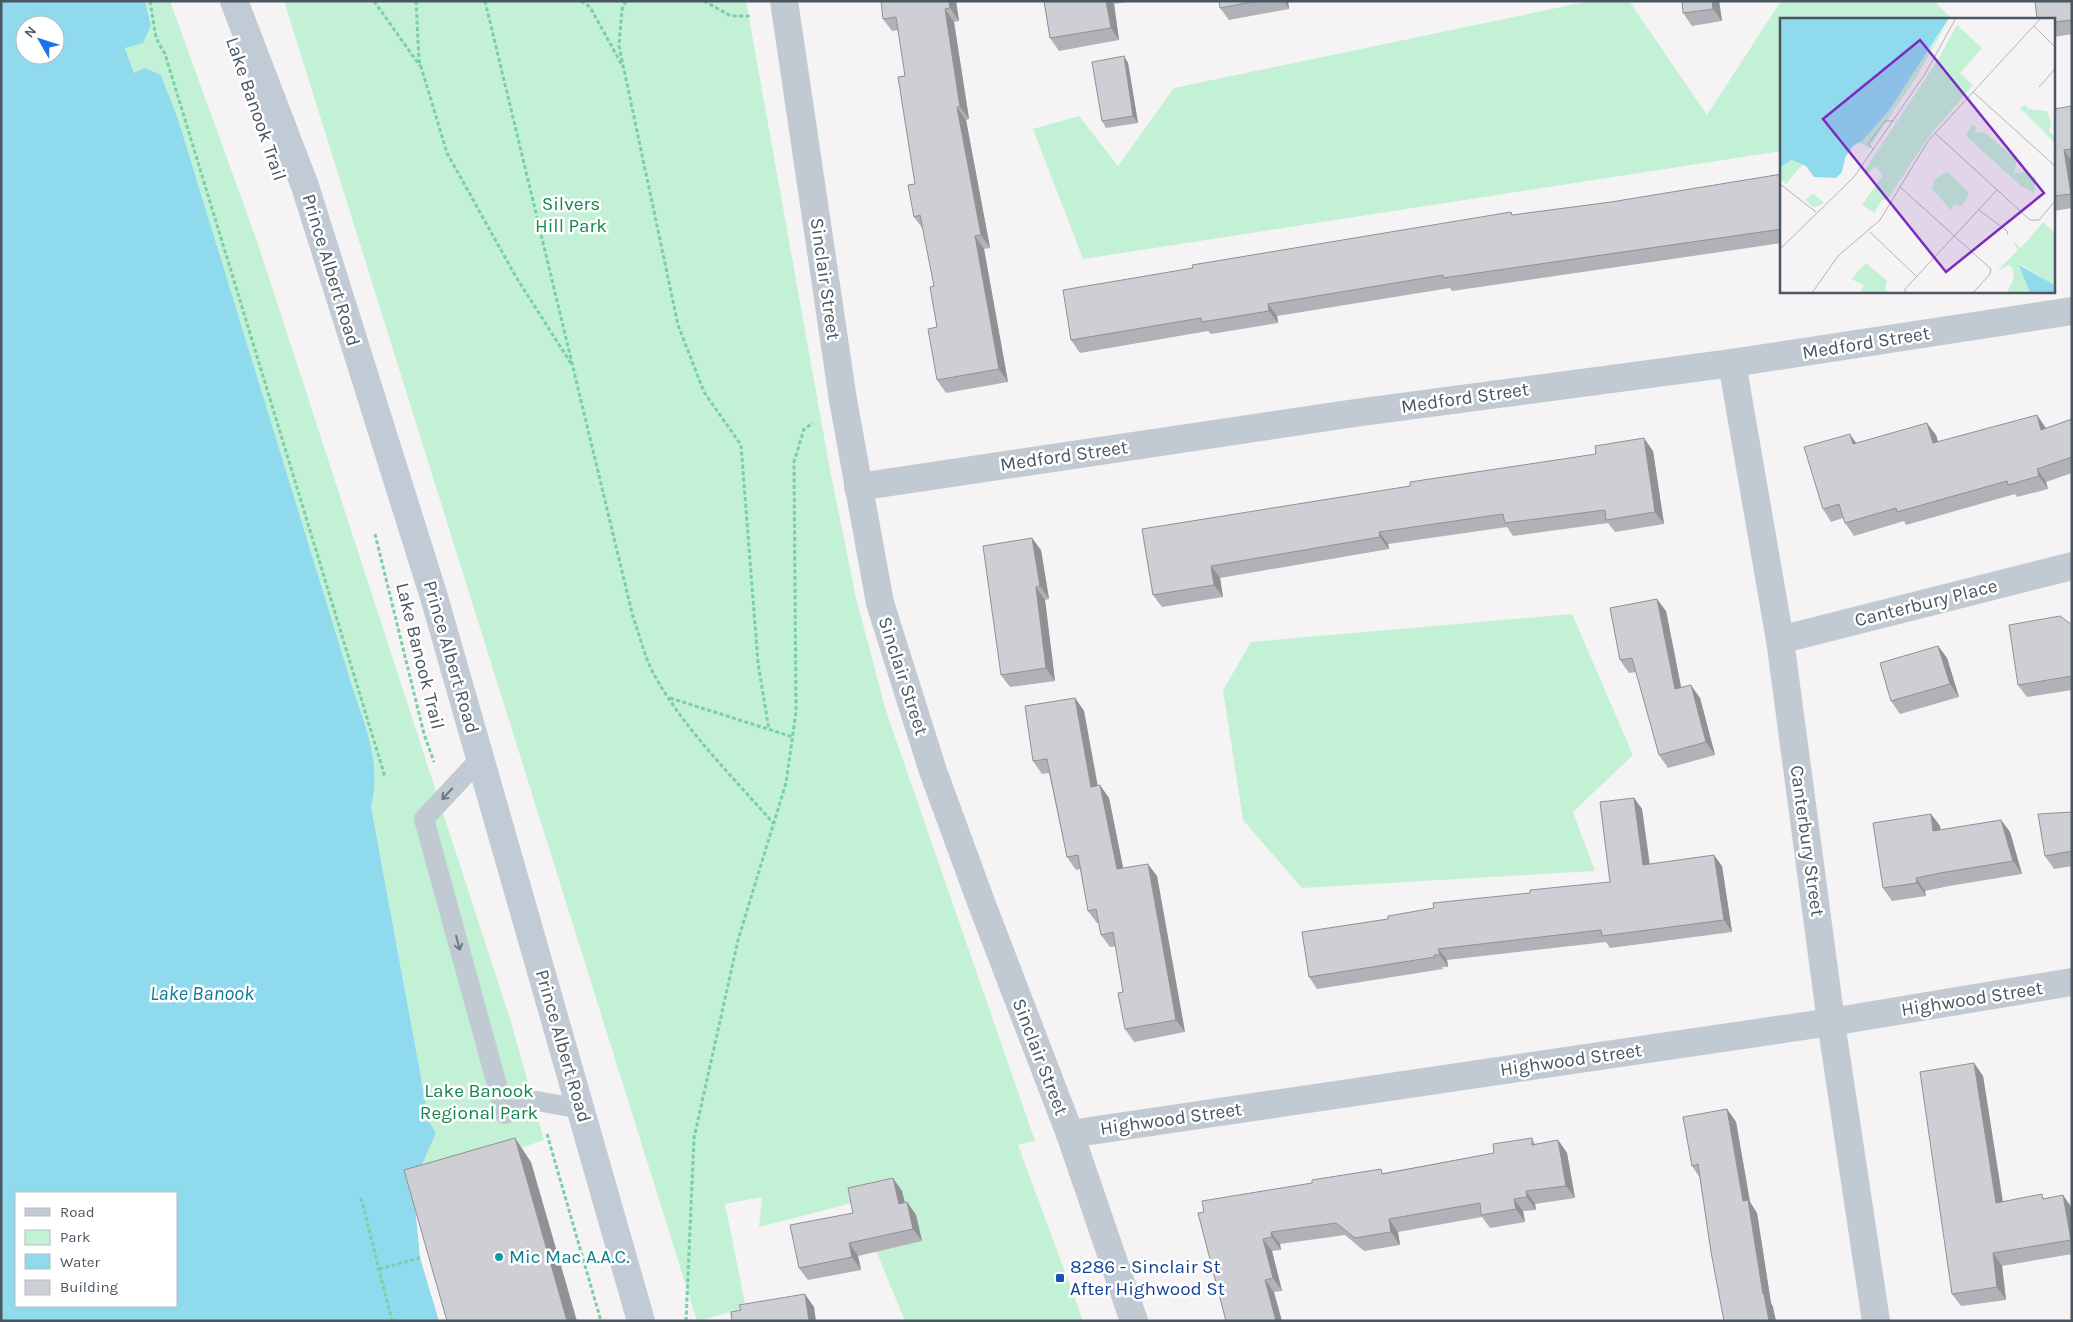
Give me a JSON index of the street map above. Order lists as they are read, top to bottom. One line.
{"streets":{"main road":["Prince Albert Road"],"street":["Sinclair Street","Medford Street","Canterbury Place","Canterbury Street","Highwood Street"],"path":["Lake Banook Trail"]},"crossings":[["Sinclair Street","Medford Street"],["Sinclair Street","Highwood Street"],["Medford Street","Canterbury Street"],["Canterbury Place","Canterbury Street"],["Canterbury Street","Highwood Street"]],"water":["Lake Banook"],"parks":["Silvers Hill Park","Lake Banook Regional Park"],"places":{"other":["Mic Mac A.A.C."],"transit":["8286 - Sinclair St After Highwood St"]},"legend":["Road","Park","Water","Building"],"north":"top left"}
